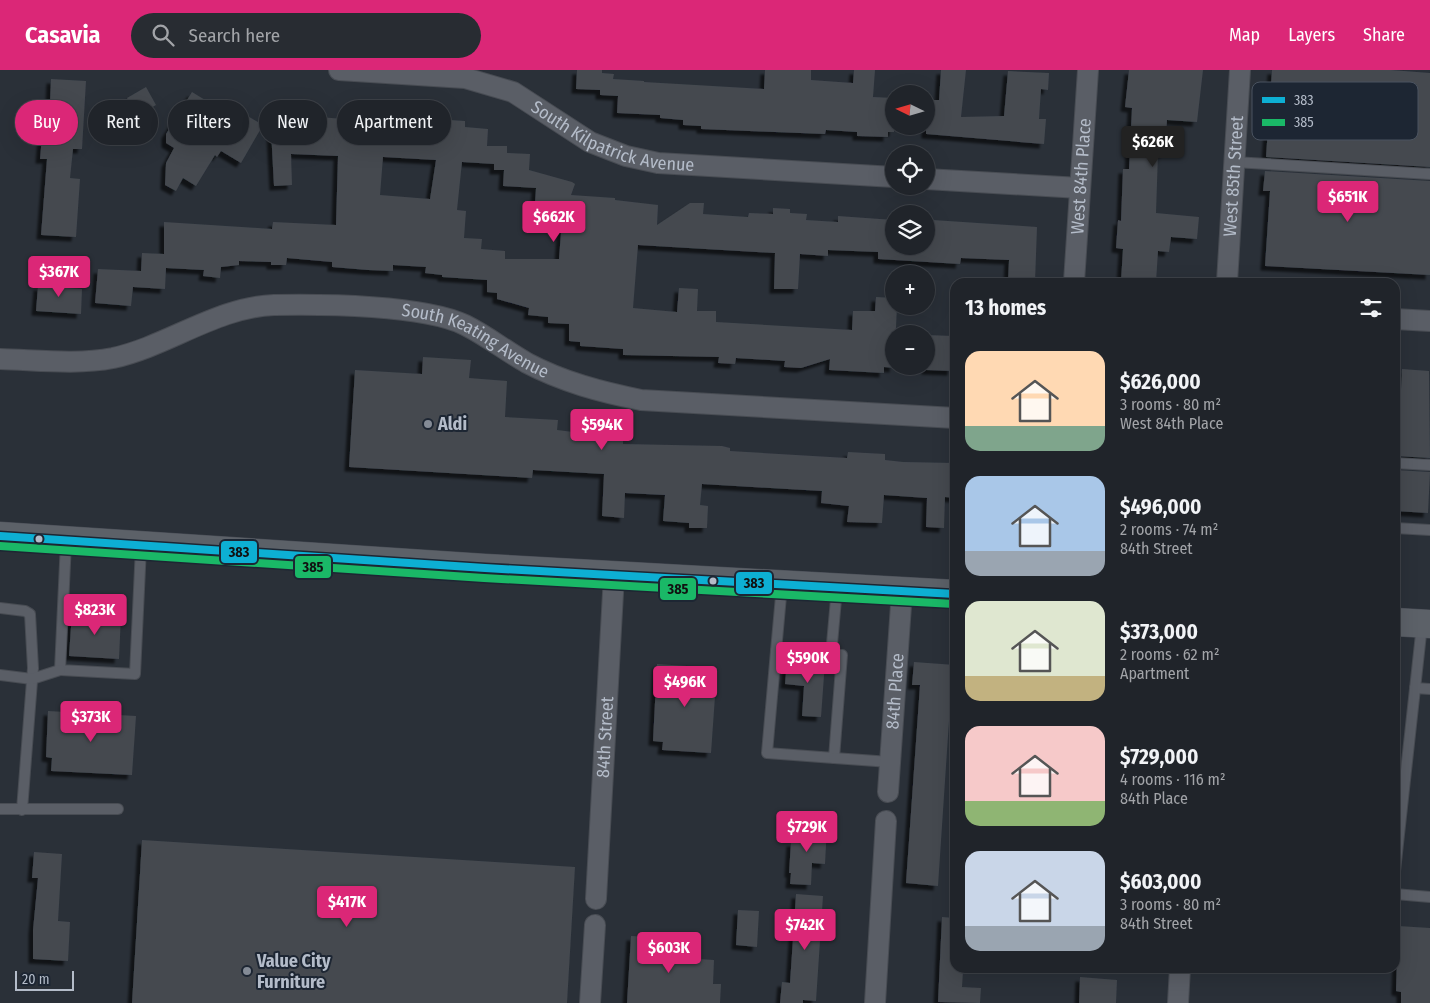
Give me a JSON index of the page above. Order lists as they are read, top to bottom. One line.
{"streets":{"street":["South Kilpatrick Avenue","West 84th Place","West 85th Street","South Keating Avenue","84th Place","84th Street"]},"places":["Aldi","Value City Furniture"],"lines":["transit line 383","transit line 385"],"legend":["383","385"],"scale_bar":"20 m","north":"left","page":{"header":"Casavia","search":"Search here","nav":["Map","Layers","Share"],"map_buttons":["+","−"],"chip":["Buy","Rent","Filters","New","Apartment"],"price":["$626K","$651K","$662K","$367K","$594K","$823K","$590K","$496K","$373K","$729K","$417K","$742K","$603K"],"heading":"13 homes","list":[{"name":"$626,000","note":"3 rooms · 80 m² · West 84th Place"},{"name":"$496,000","note":"2 rooms · 74 m² · 84th Street"},{"name":"$373,000","note":"2 rooms · 62 m² · Apartment"},{"name":"$729,000","note":"4 rooms · 116 m² · 84th Place"},{"name":"$603,000","note":"3 rooms · 80 m² · 84th Street"}],"scale":"20 m"}}
